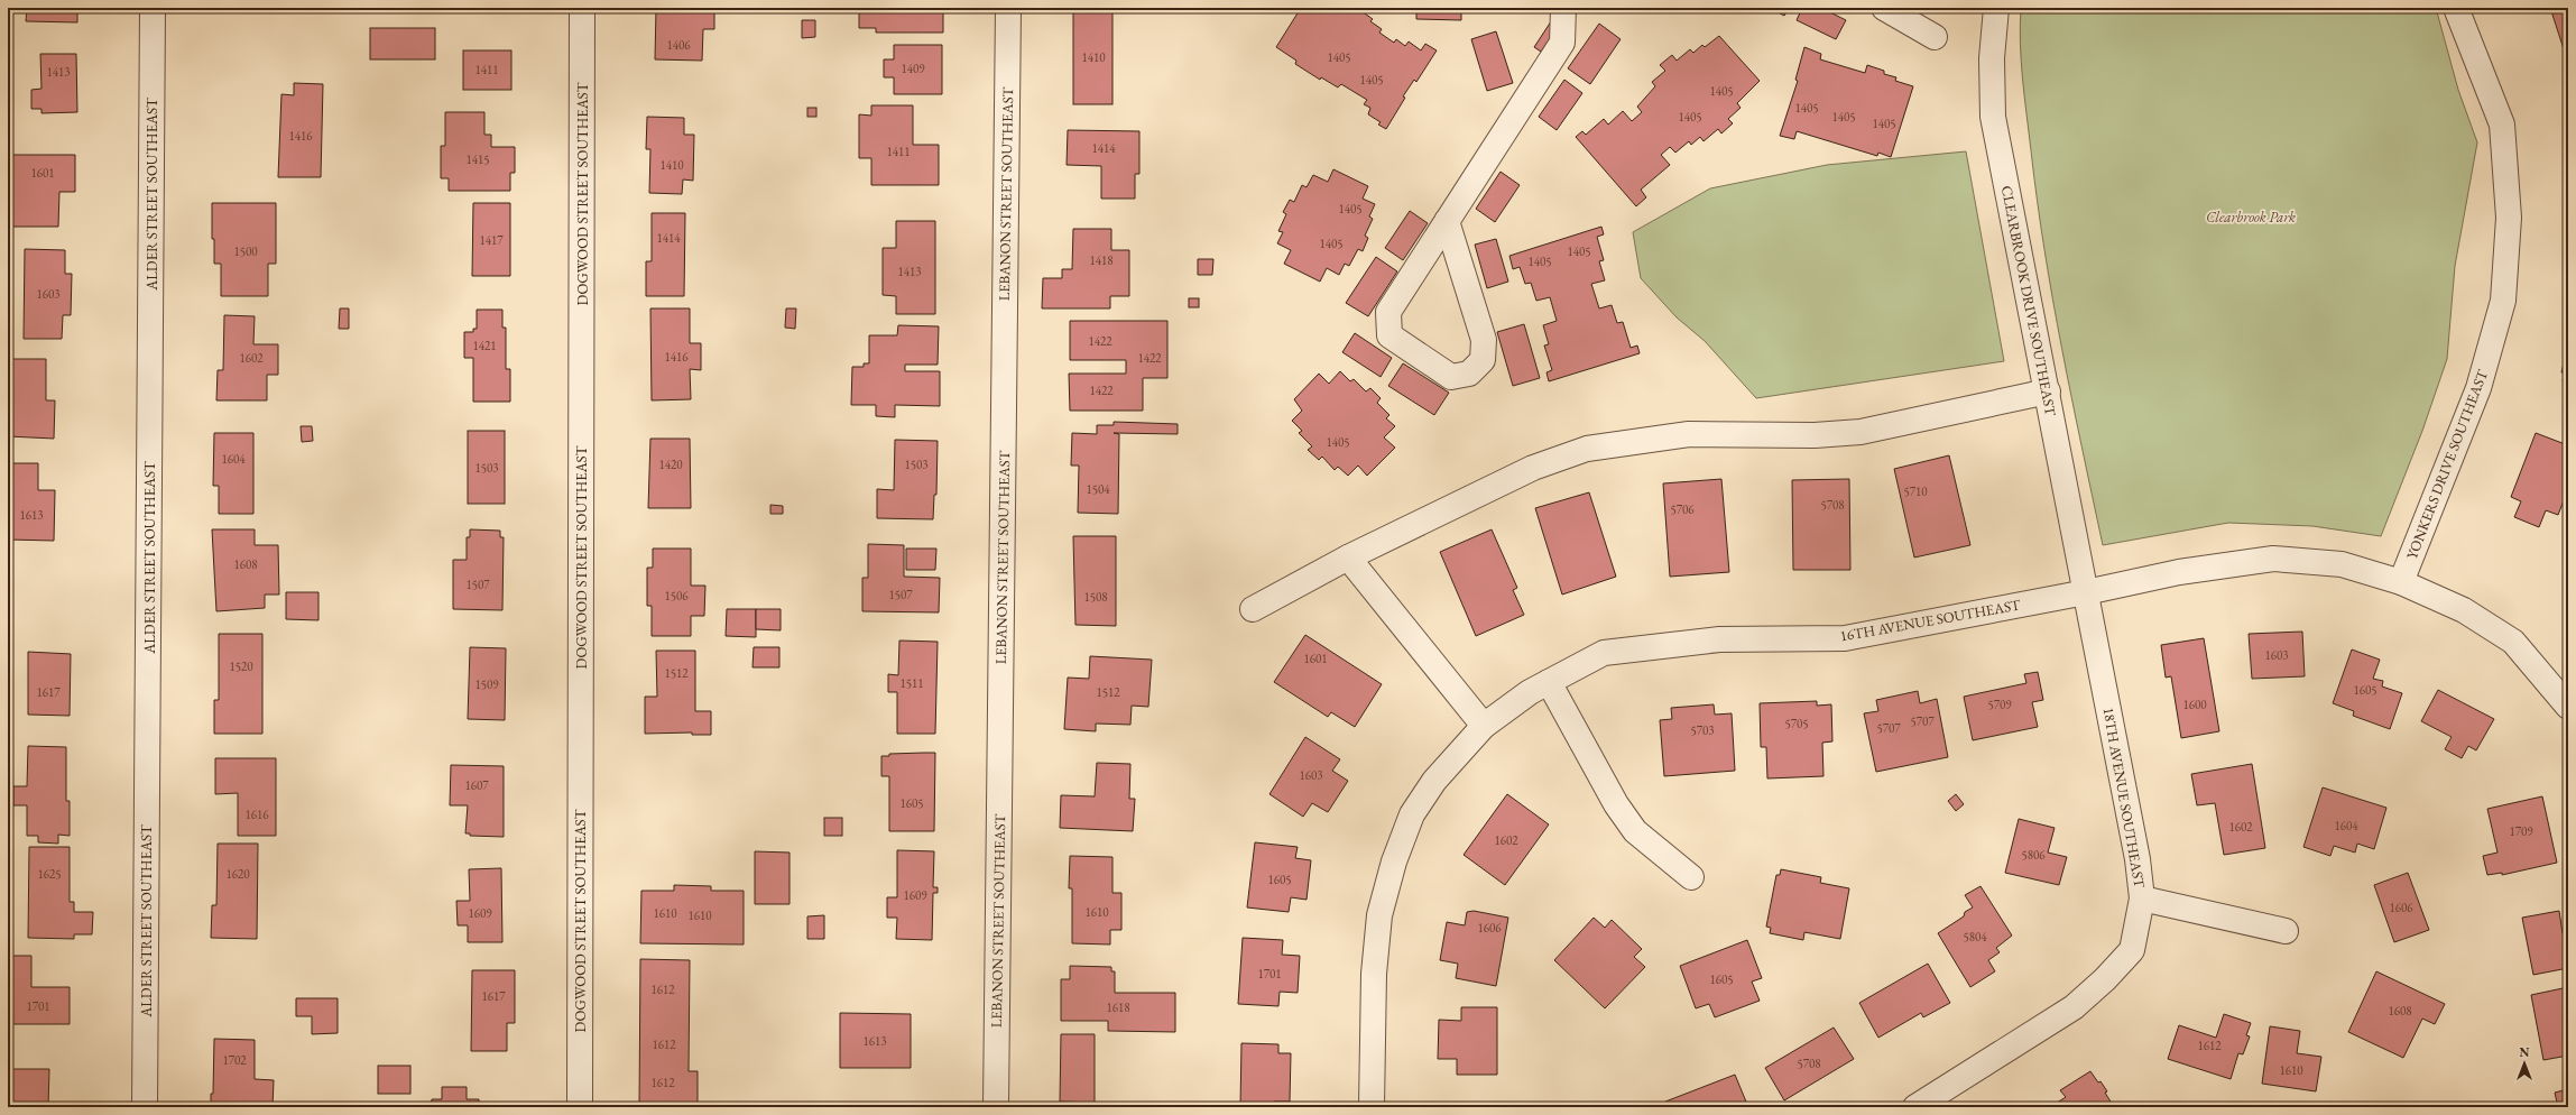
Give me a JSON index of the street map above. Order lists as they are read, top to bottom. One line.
{"streets":{"street":["ALDER STREET SOUTHEAST","DOGWOOD STREET SOUTHEAST","LEBANON STREET SOUTHEAST","CLEARBROOK DRIVE SOUTHEAST","YONKERS DRIVE SOUTHEAST","16TH AVENUE SOUTHEAST","18TH AVENUE SOUTHEAST"]},"crossings":[["CLEARBROOK DRIVE SOUTHEAST","16TH AVENUE SOUTHEAST"],["CLEARBROOK DRIVE SOUTHEAST","18TH AVENUE SOUTHEAST"],["YONKERS DRIVE SOUTHEAST","16TH AVENUE SOUTHEAST"],["16TH AVENUE SOUTHEAST","18TH AVENUE SOUTHEAST"]],"parks":["Clearbrook Park"],"house_numbers":["1406","1410","1405","1409","1411","1413","1405","1405","1405","1405","1405","1405","1416","1414","1411","1415","1410","1601","1405","1414","1417","1405","1500","1405","1418","1405","1413","1603","1422","1421","1416","1602","1422","1422","1405","1604","1420","1503","1503","1504","5710","5708","5706","1613","1608","1507","1507","1506","1508","1603","1601","1520","1512","1511","1509","1605","1617","1512","5709","1600","5707","5705","5707","5703","1603","1607","1605","1616","1604","1602","1709","1602","5806","1625","1620","1605","1609","1606","1610","1609","1610","1610","1606","5804","1701","1605","1612","1617","1701","1618","1608","1613","1612","1612","1702","5708","1610","1612"],"north":"top"}
